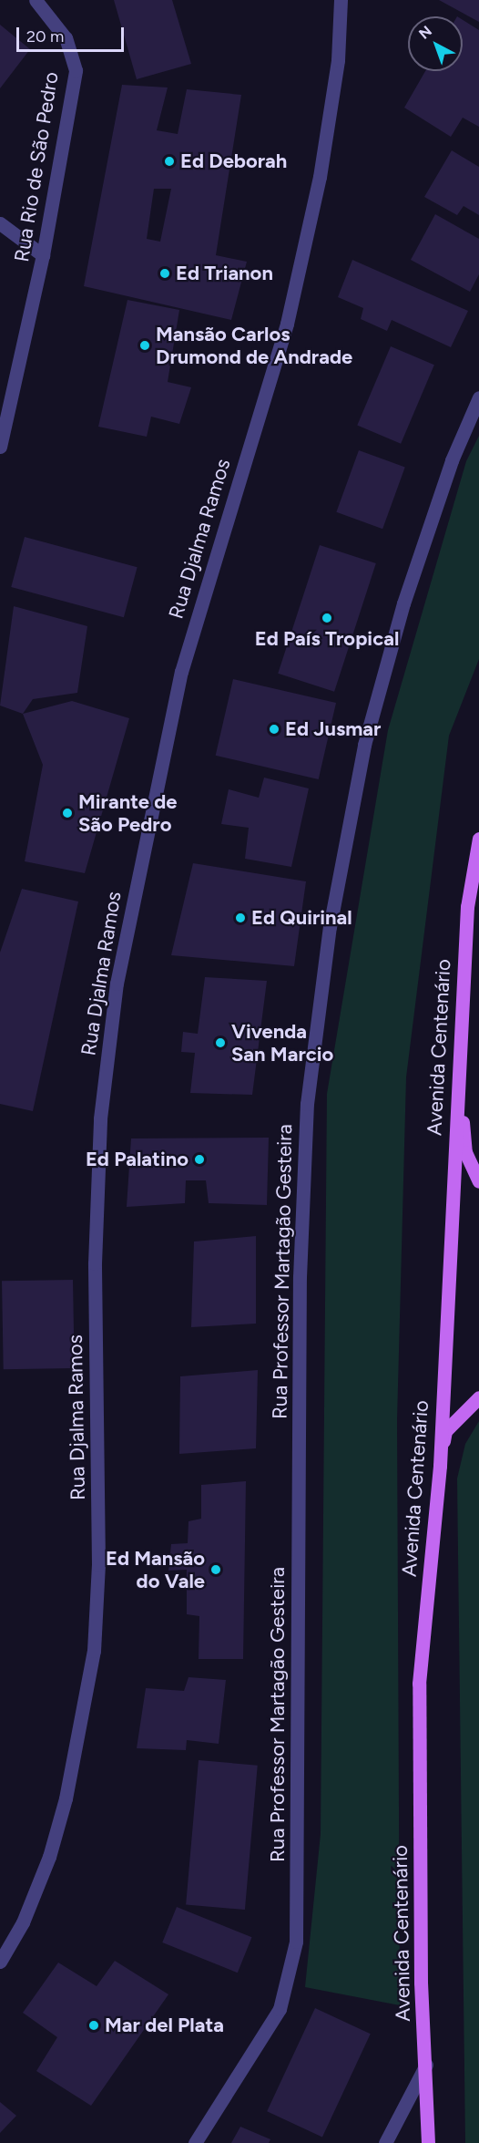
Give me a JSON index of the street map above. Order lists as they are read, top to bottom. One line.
{"streets":{"main road":["Avenida Centenário"],"street":["Rua Rio de São Pedro","Rua Djalma Ramos","Rua Professor Martagão Gesteira"]},"places":["Ed Deborah","Ed Trianon","Mansão Carlos Drumond de Andrade","Ed País Tropical","Ed Jusmar","Mirante de São Pedro","Ed Quirinal","Vivenda San Marcio","Ed Palatino","Ed Mansão do Vale","Mar del Plata"],"scale_bar":"20 m","north":"top left"}
